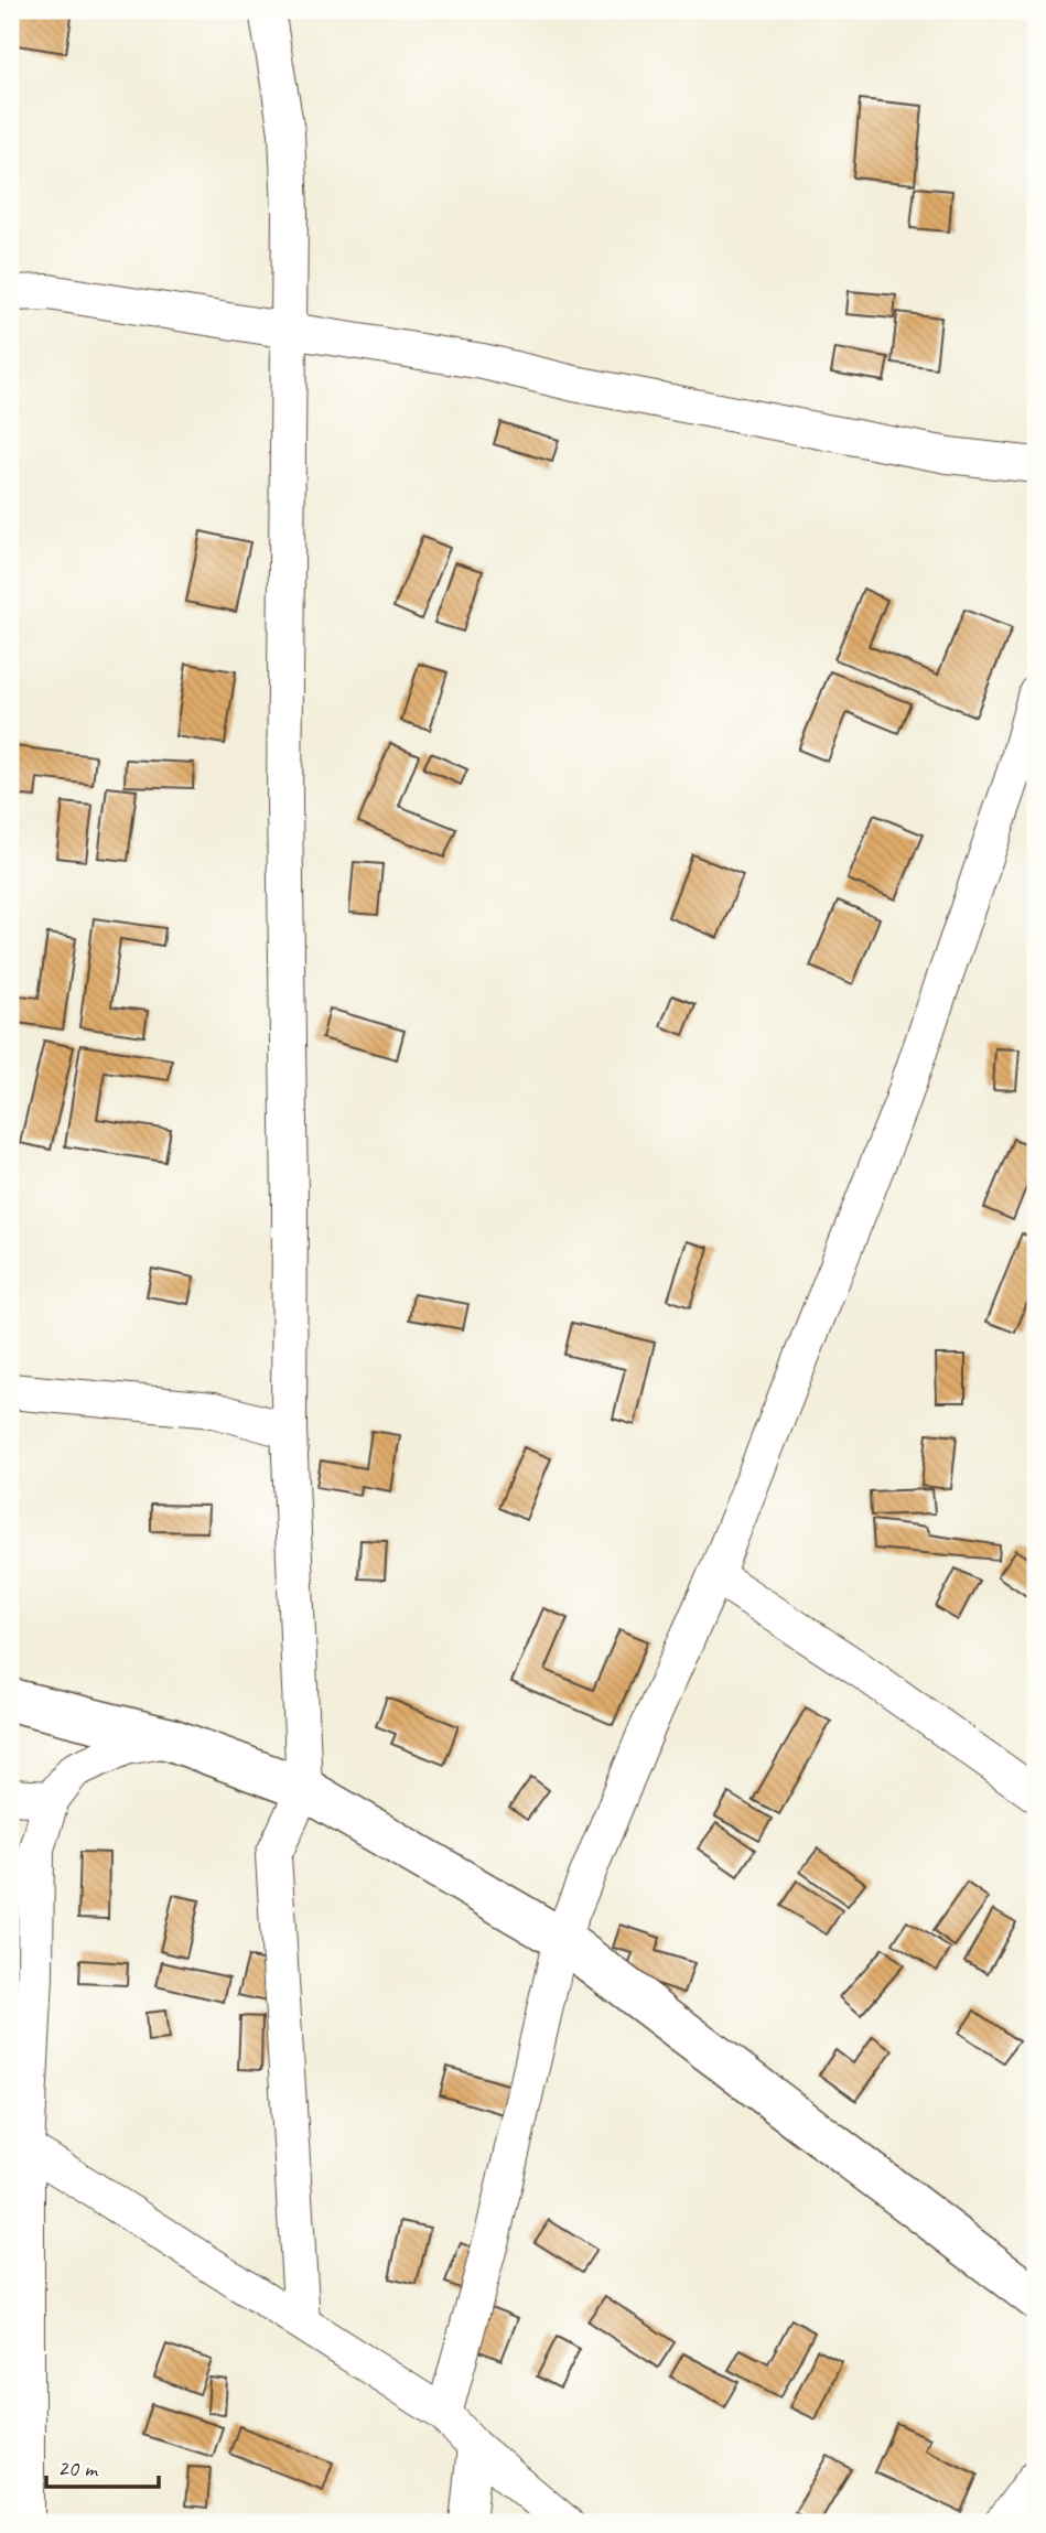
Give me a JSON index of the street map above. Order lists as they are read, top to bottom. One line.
{"scale_bar":"20 m"}
